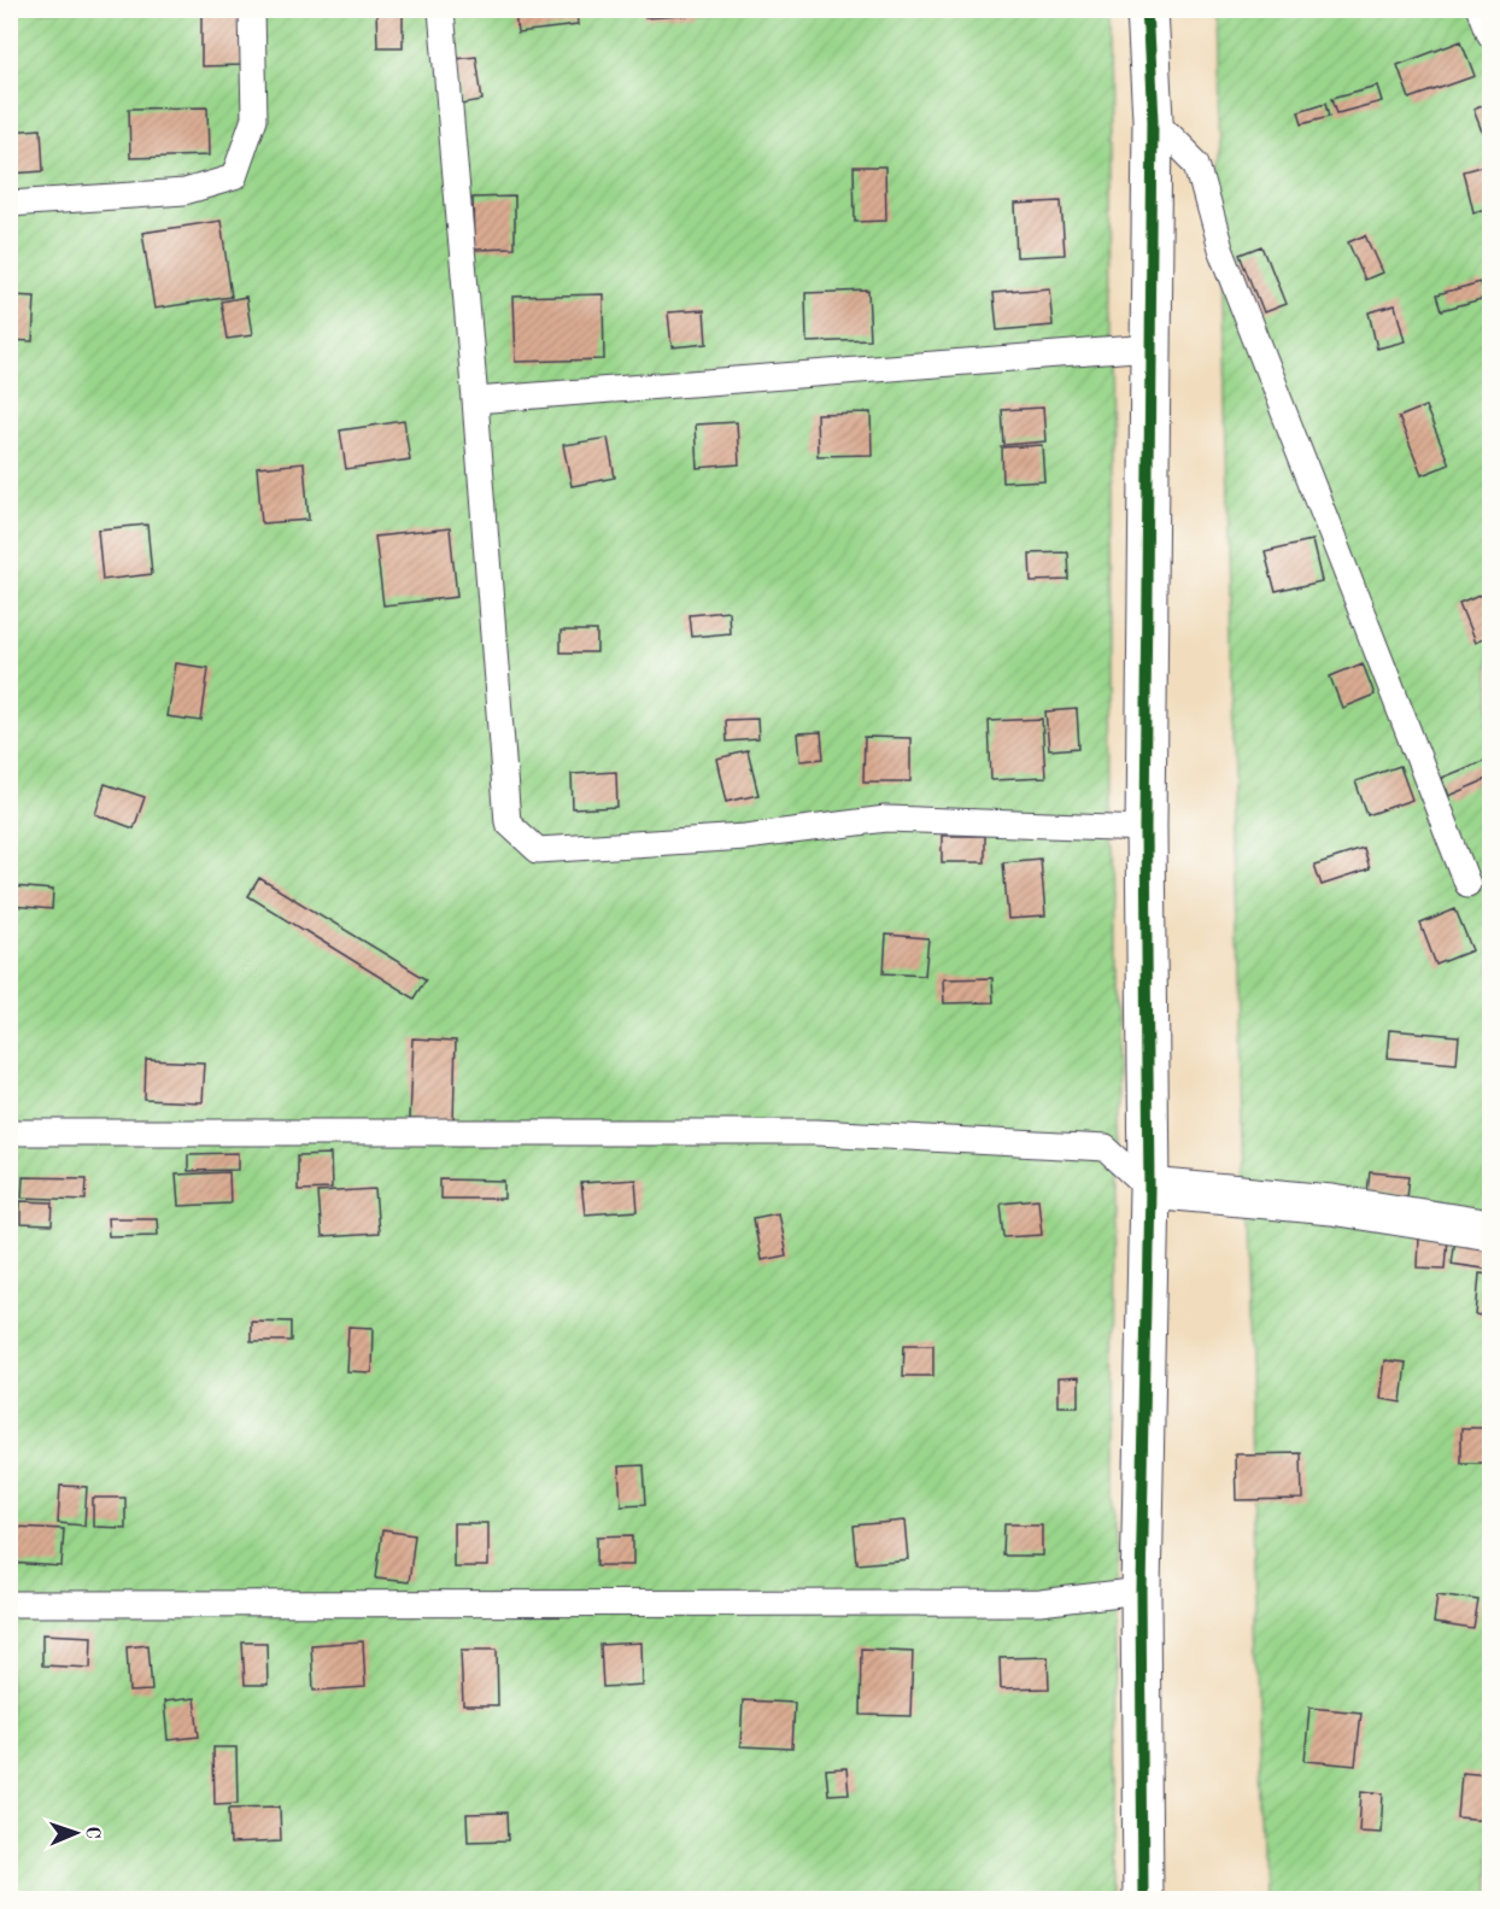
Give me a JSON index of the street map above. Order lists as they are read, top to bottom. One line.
{"north":"right"}
